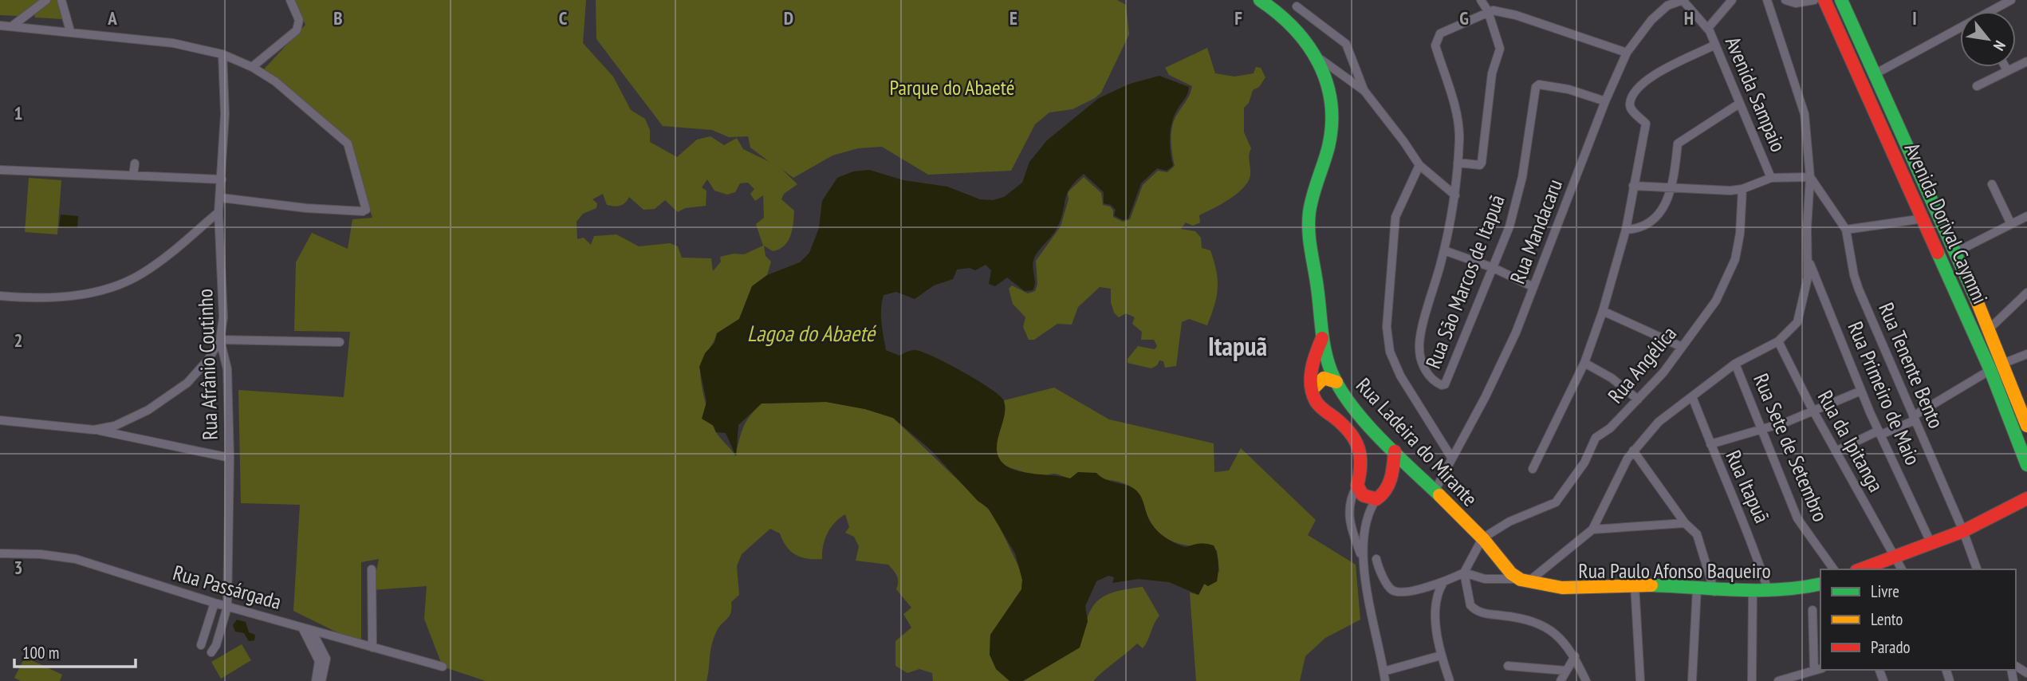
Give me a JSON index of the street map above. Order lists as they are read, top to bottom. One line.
{"streets":{"street":["Avenida Sampaio","Avenida Dorival Caymmi","Rua Mandacaru","Rua São Marcos de Itapuã","Rua Afrânio Coutinho","Rua Angélica","Rua Tenente Bento","Rua Primeiro de Maio","Rua da Ipitanga","Rua Ladeira do Mirante","Rua Sete de Setembro","Rua Itapuã","Rua Paulo Afonso Baqueiro","Rua Passárgada"]},"crossings":[["Rua Mandacaru","Rua São Marcos de Itapuã"],["Rua Mandacaru","Rua Ladeira do Mirante"],["Rua Afrânio Coutinho","Rua Passárgada"],["Rua Angélica","Rua Ladeira do Mirante"],["Rua Angélica","Rua Paulo Afonso Baqueiro"],["Rua Ladeira do Mirante","Rua Paulo Afonso Baqueiro"],["Rua Itapuã","Rua Paulo Afonso Baqueiro"]],"districts":["Itapuã"],"water":["Lagoa do Abaeté"],"parks":["Parque do Abaeté"],"legend":["Livre","Lento","Parado"],"scale_bar":"100 m","north":"bottom right","grid":{"columns":["A","B","C","D","E","F","G","H","I"],"rows":["1","2","3"]}}
